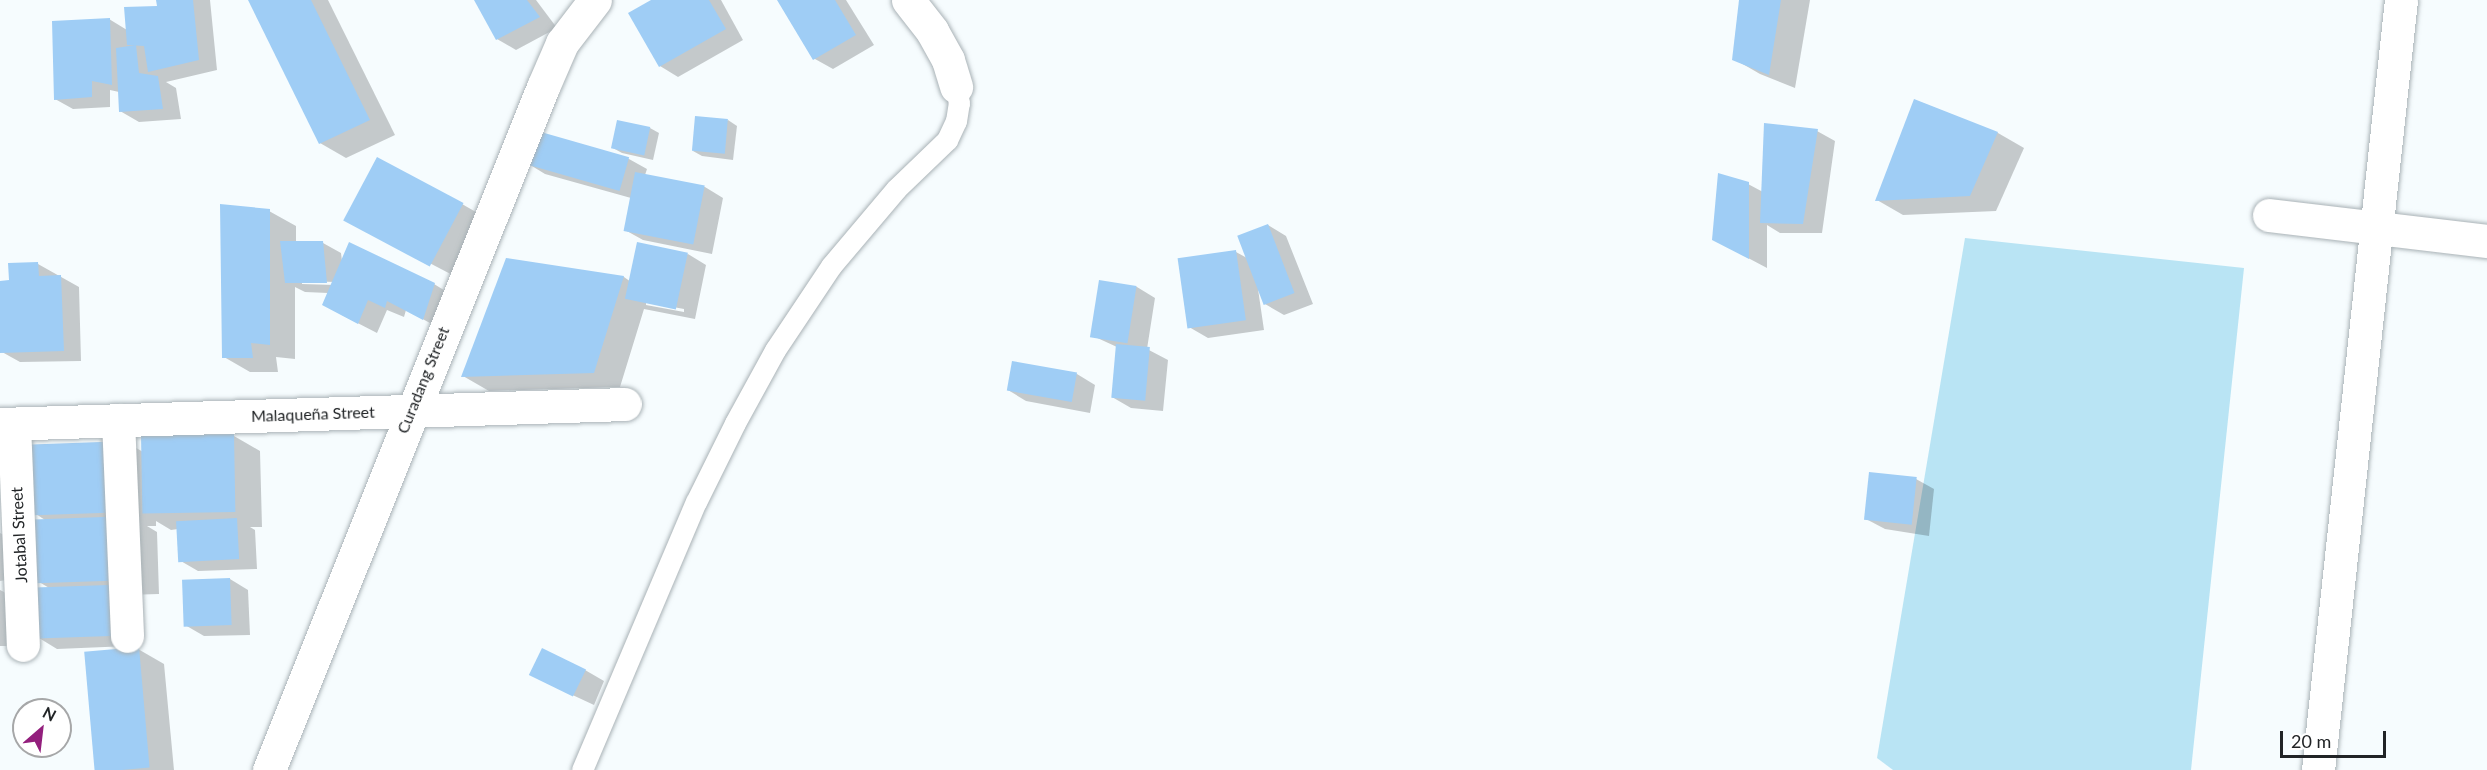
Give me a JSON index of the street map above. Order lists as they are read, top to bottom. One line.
{"streets":{"street":["Curadang Street","Malaqueña Street","Jotabal Street"]},"crossings":[["Curadang Street","Malaqueña Street"],["Malaqueña Street","Jotabal Street"]],"scale_bar":"20 m","north":"top right"}
